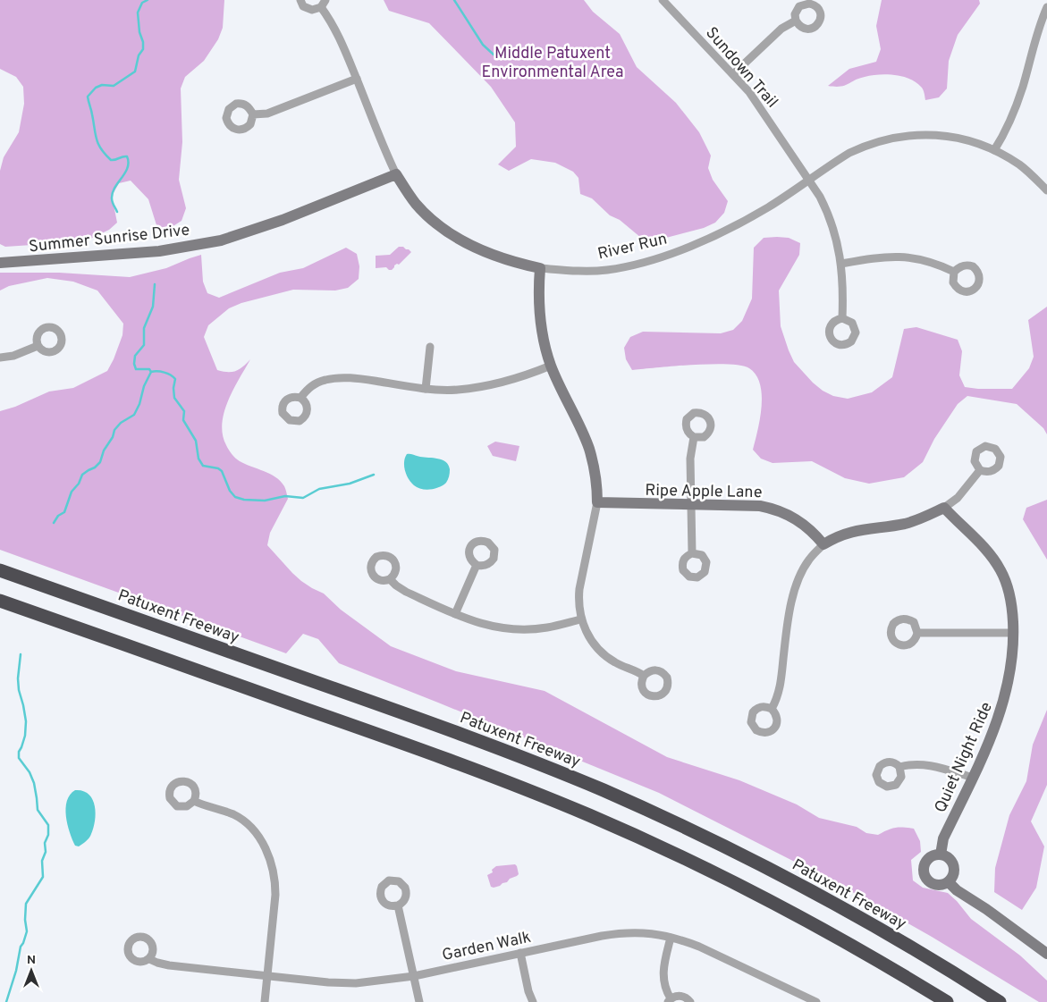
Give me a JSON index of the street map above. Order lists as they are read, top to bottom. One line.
{"streets":{"highway":["Patuxent Freeway"],"street":["Sundown Trail","Summer Sunrise Drive","River Run","Ripe Apple Lane","Quiet Night Ride","Garden Walk"]},"crossings":[["Sundown Trail","River Run"],["Summer Sunrise Drive","River Run"]],"parks":["Middle Patuxent Environmental Area"],"north":"top"}
